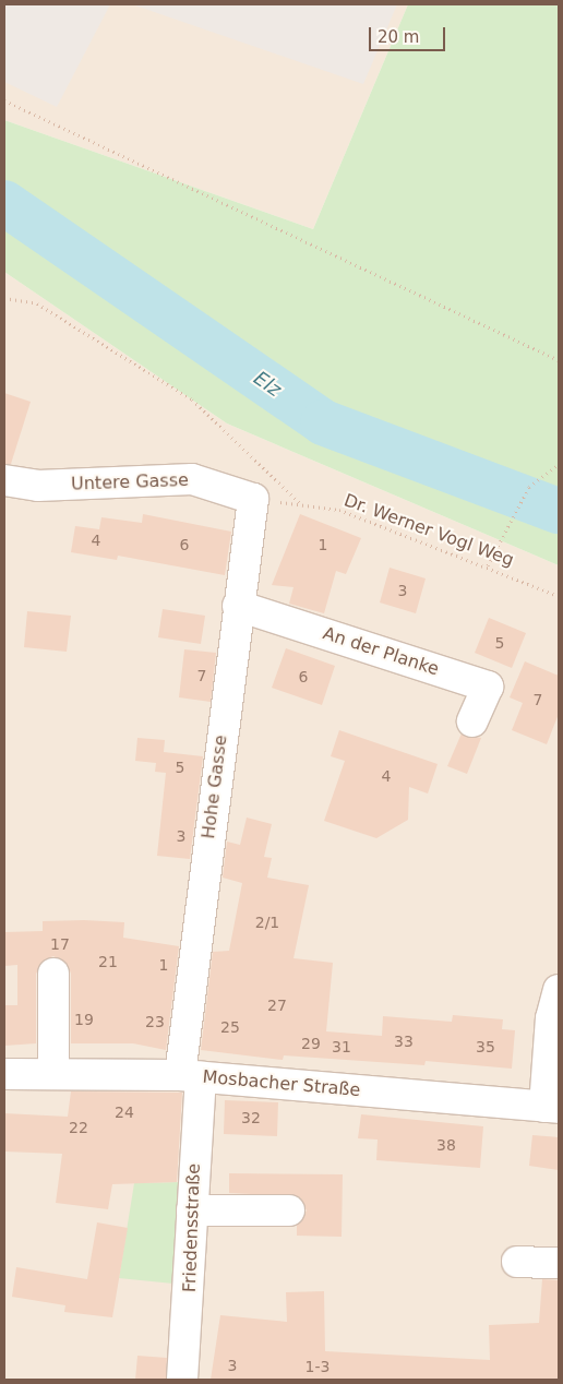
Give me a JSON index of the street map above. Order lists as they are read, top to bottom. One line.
{"streets":{"street":["Untere Gasse","An der Planke","Hohe Gasse","Mosbacher Straße","Friedensstraße"],"path":["Dr. Werner Vogl Weg"]},"crossings":[["Untere Gasse","Dr. Werner Vogl Weg"],["Untere Gasse","Hohe Gasse"],["Dr. Werner Vogl Weg","Hohe Gasse"],["An der Planke","Hohe Gasse"],["Hohe Gasse","Mosbacher Straße"],["Hohe Gasse","Friedensstraße"],["Mosbacher Straße","Friedensstraße"]],"water":["Elz"],"house_numbers":["4","6","1","3","5","7","6","7","5","4","3","2/1","17","21","1","27","19","23","25","33","29","31","35","24","32","22","38","3","1-3"],"scale_bar":"20 m"}
